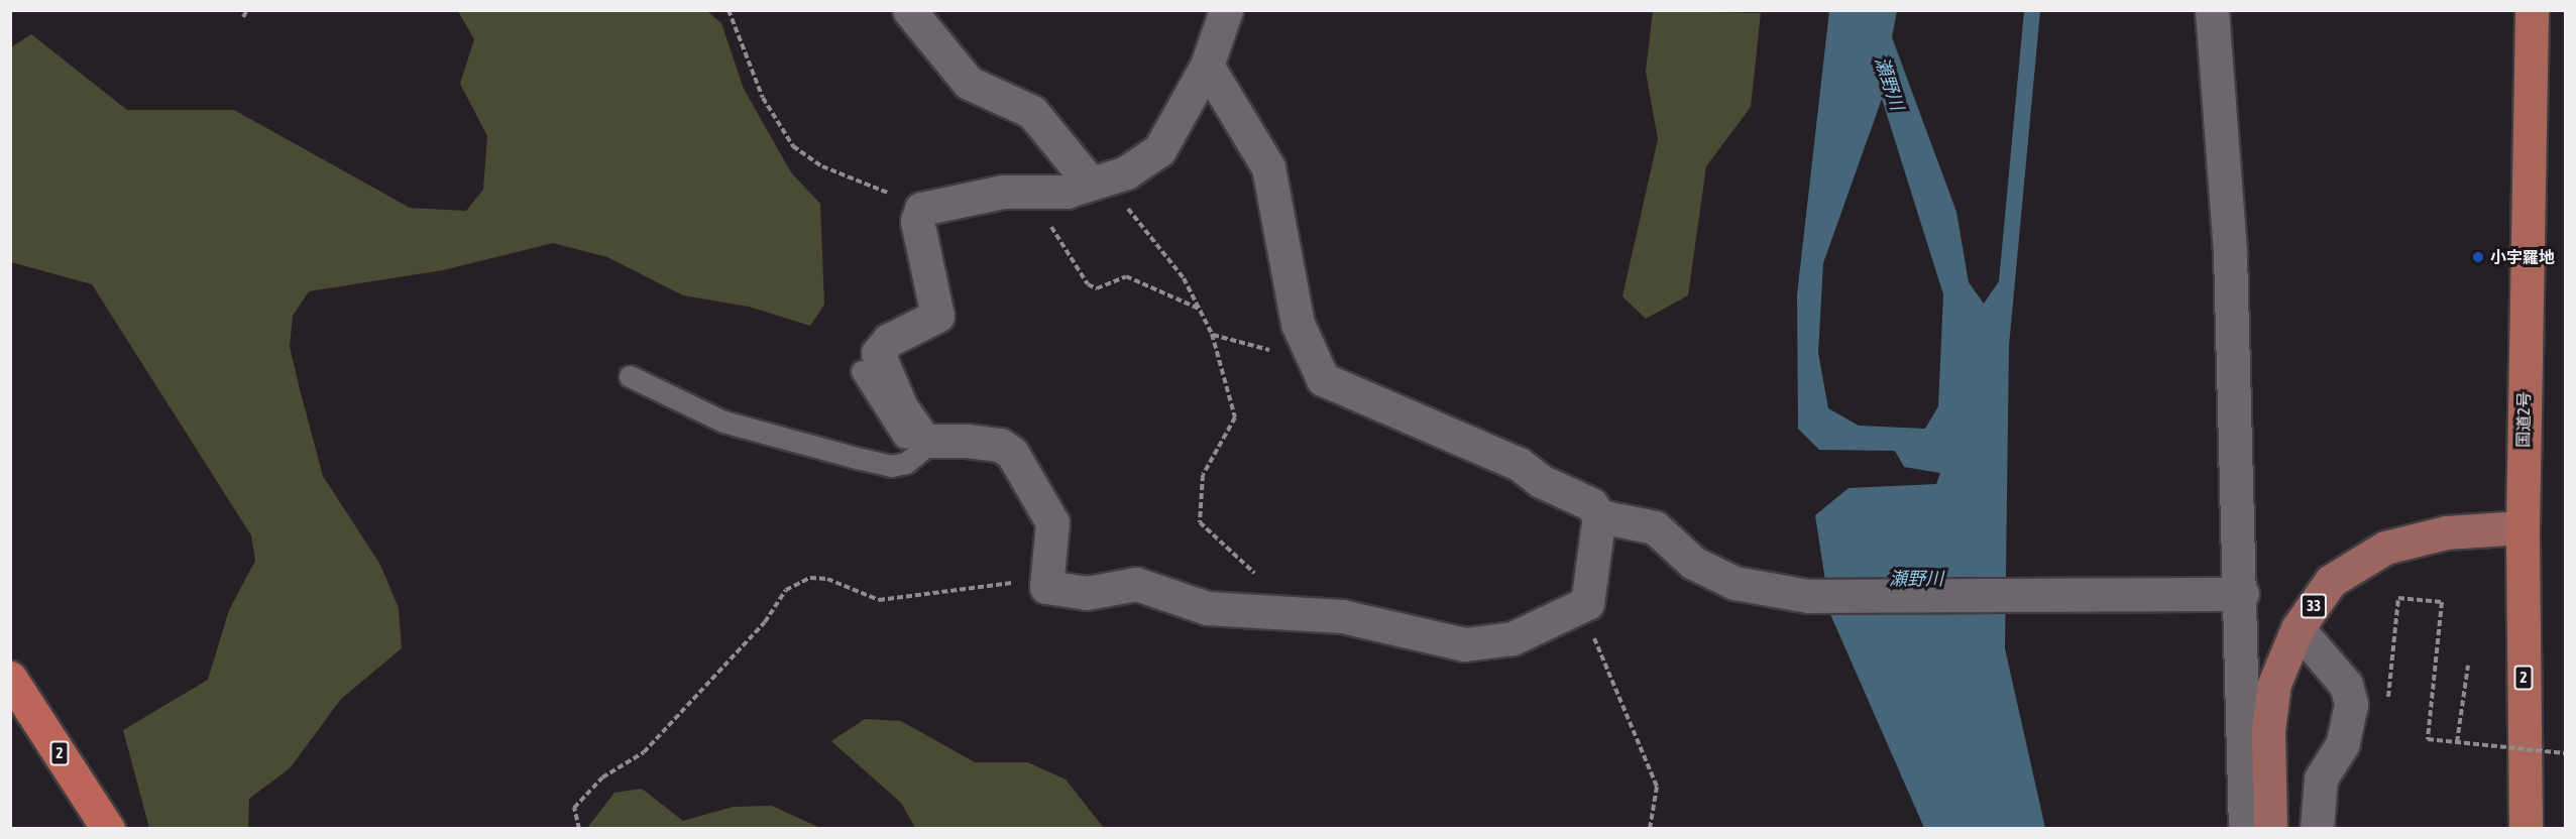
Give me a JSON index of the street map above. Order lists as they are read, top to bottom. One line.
{"streets":{"highway":["国道2号","2"],"main road":["33"]},"crossings":[["国道2号","33"]],"water":["瀬野川"],"places":["小宇羅地"]}
